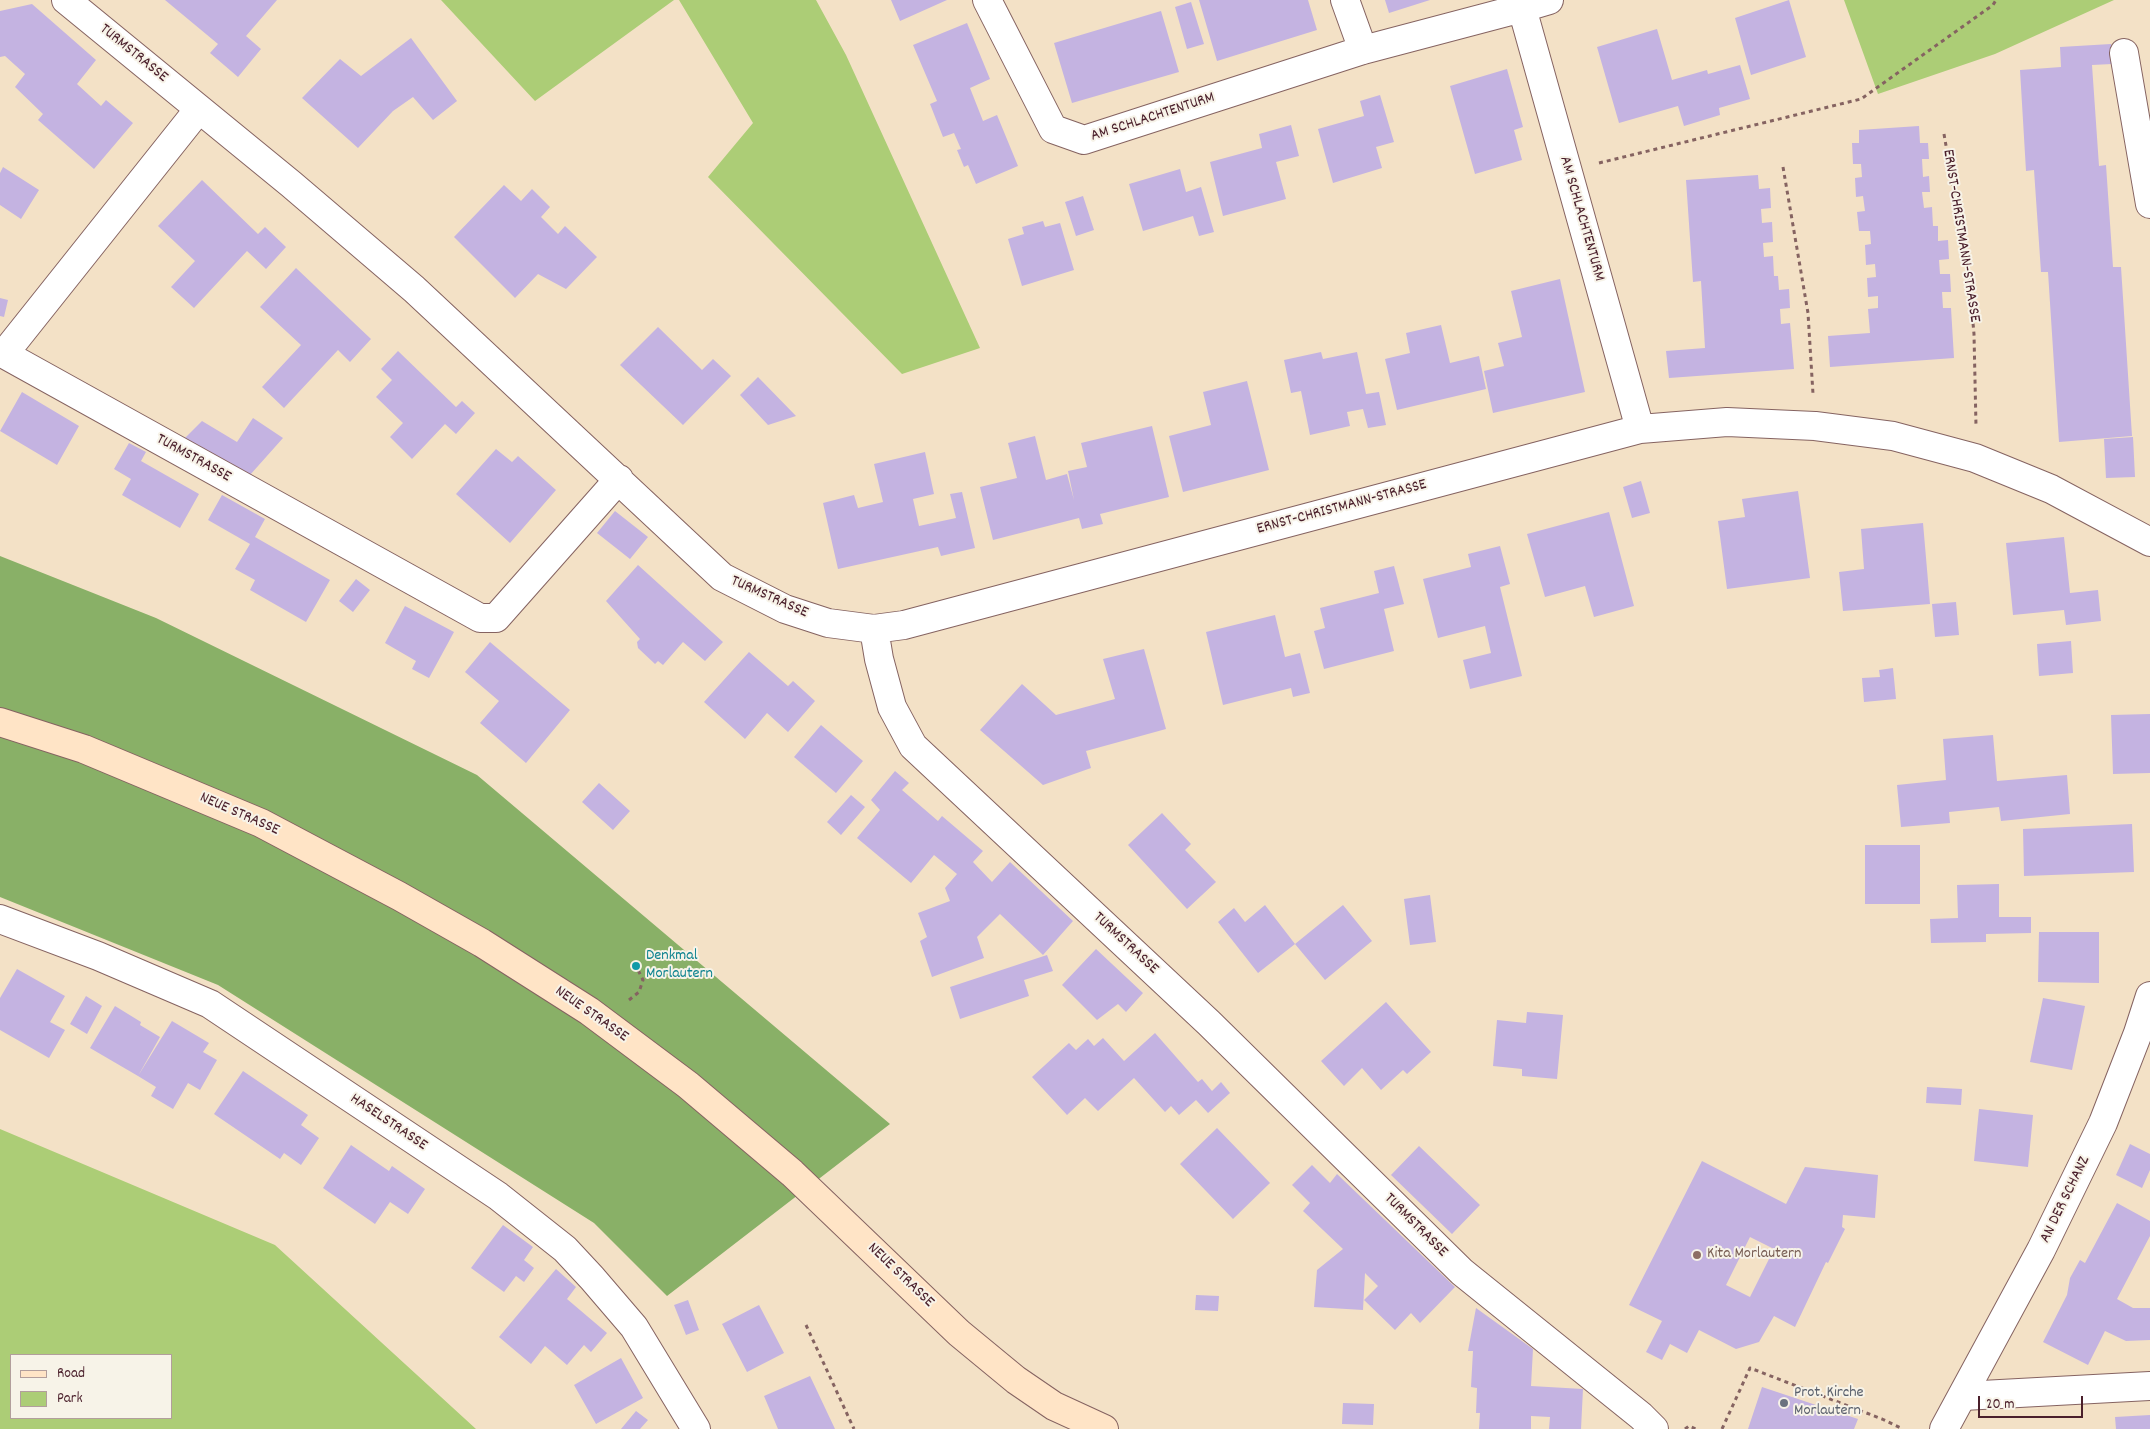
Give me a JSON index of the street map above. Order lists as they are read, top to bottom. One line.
{"streets":{"main road":["NEUE STRASSE"],"street":["TURMSTRASSE","AM SCHLACHTENTURM","ERNST-CHRISTMANN-STRASSE","HASELSTRASSE","AN DER SCHANZ"]},"crossings":[["TURMSTRASSE","ERNST-CHRISTMANN-STRASSE"],["AM SCHLACHTENTURM","ERNST-CHRISTMANN-STRASSE"]],"places":["Denkmal Morlautern","Kita Morlautern","Prot. Kirche Morlautern"],"legend":["Road","Park"],"scale_bar":"20 m"}
